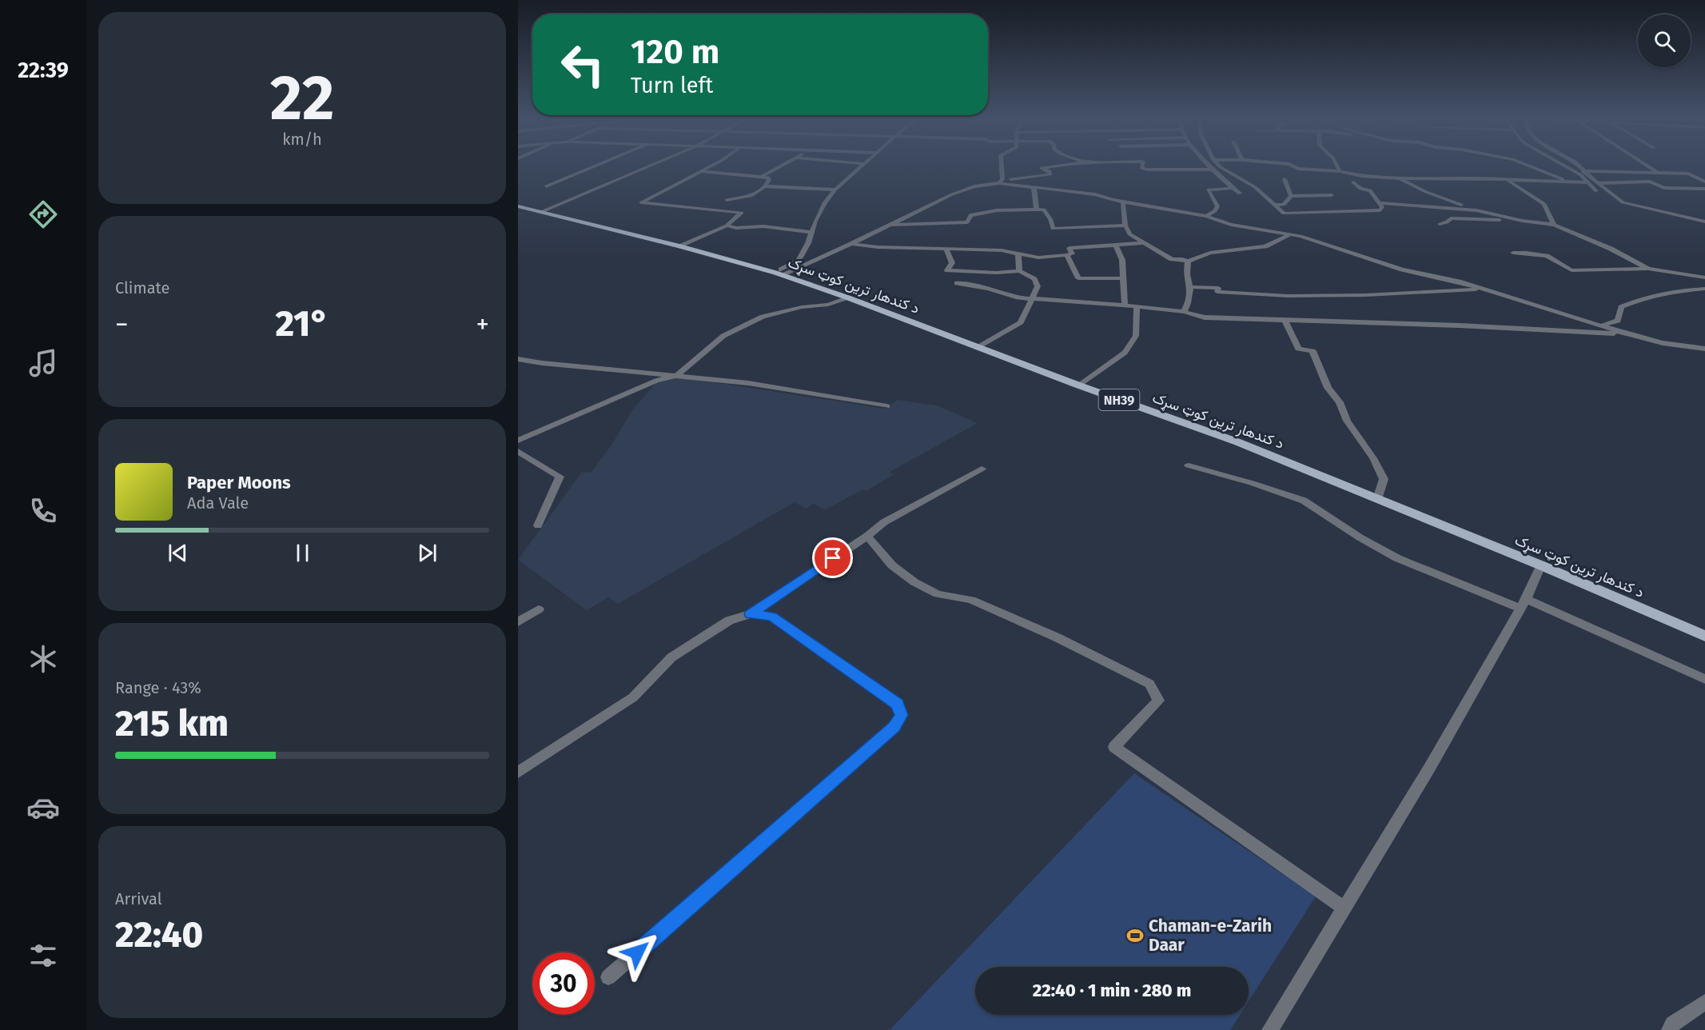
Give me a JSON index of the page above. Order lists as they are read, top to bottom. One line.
{"streets":{"main road":["د کندهار ترين کوټ سړک","NH39"]},"places":{"sports":["Chaman-e-Zarih Daar"]},"page":{"tabs":"22:39","tile":[["22","km/h"],"Climate",["Range · 43%","215 km"],["Arrival","22:40"]],"turn":["120 m","Turn left"],"heat":["−","21°","+"],"song":["Paper Moons","Ada Vale"],"limit":"30","trip":"22:40 · 1 min · 280 m"}}
